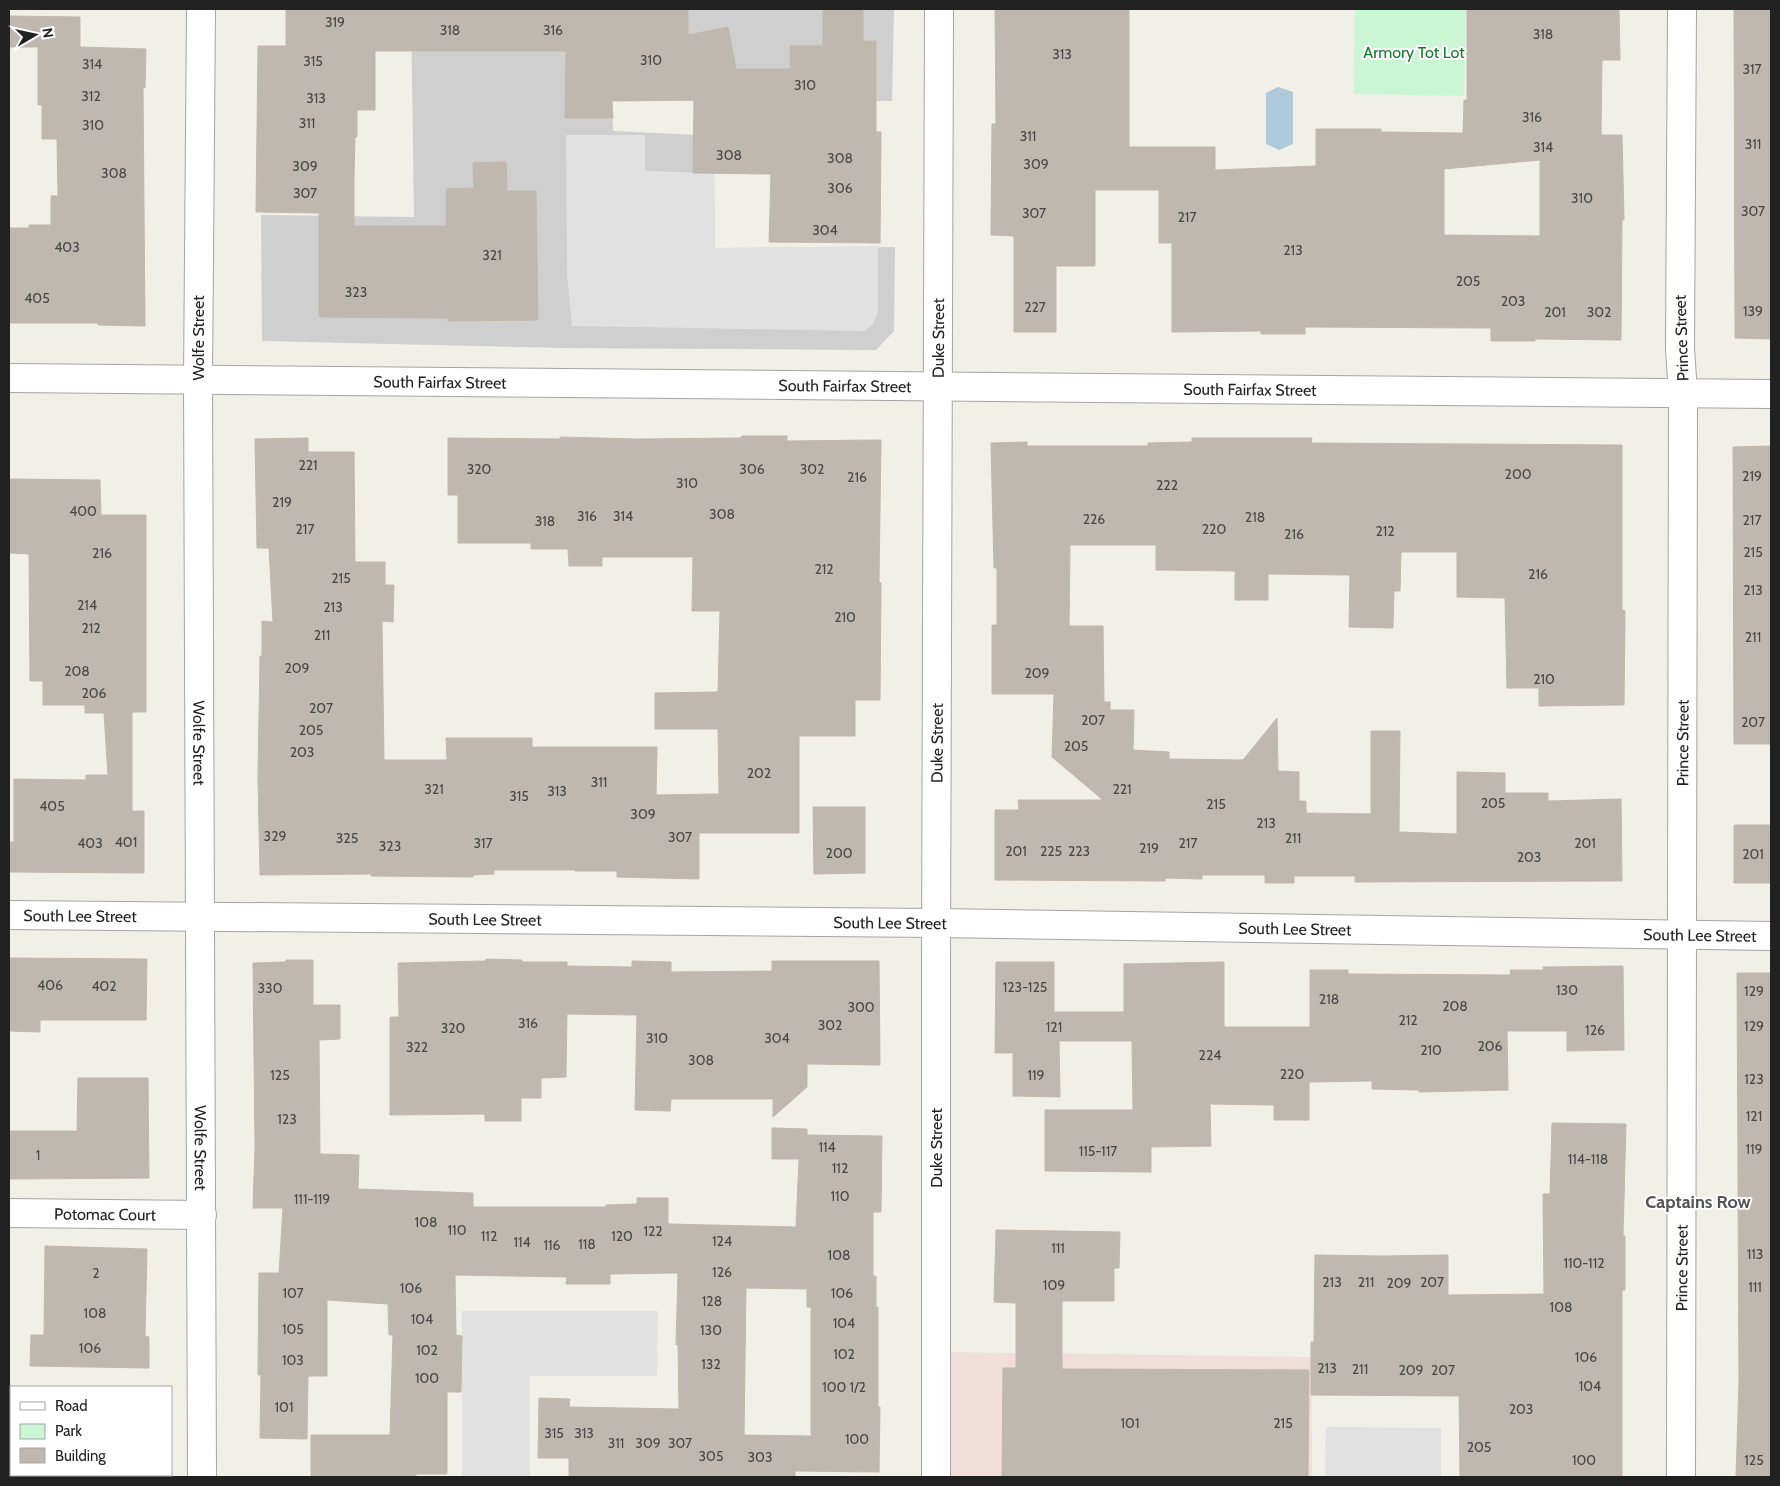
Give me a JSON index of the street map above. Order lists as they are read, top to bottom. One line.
{"streets":{"street":["Wolfe Street","Duke Street","Prince Street","South Fairfax Street","South Lee Street","Potomac Court"]},"crossings":[["Wolfe Street","South Fairfax Street"],["Wolfe Street","South Lee Street"],["Wolfe Street","Potomac Court"],["Duke Street","South Fairfax Street"],["Duke Street","South Lee Street"],["Prince Street","South Fairfax Street"],["Prince Street","South Lee Street"]],"districts":["Captains Row"],"parks":["Armory Tot Lot"],"house_numbers":["319","318","316","318","313","310","315","314","317","310","312","313","316","311","310","311","311","314","308","308","309","309","308","306","307","310","307","307","217","304","403","213","321","205","323","405","203","227","139","201","302","221","320","306","302","200","219","216","310","222","219","400","308","316","314","218","226","217","318","217","220","212","216","215","216","212","216","215","213","214","213","210","212","211","211","209","208","209","210","206","207","207","207","205","205","203","202","311","321","221","313","315","205","215","405","309","213","329","307","325","211","401","403","317","217","201","323","219","201","225","223","200","201","203","406","402","123-125","330","130","129","218","208","300","212","316","302","129","121","320","126","310","304","206","322","210","224","308","220","125","119","123","121","123","114","119","115-117","1","114-118","112","110","111-119","108","110","122","112","120","124","114","118","116","111","113","108","110-112","126","2","213","211","207","209","109","111","106","107","106","128","108","108","104","104","105","130","106","102","102","106","103","132","213","211","209","207","100","104","100 1/2","101","203","101","215","315","313","100","311","309","307","205","305","303","100","125"],"legend":["Road","Park","Building"],"north":"right"}
